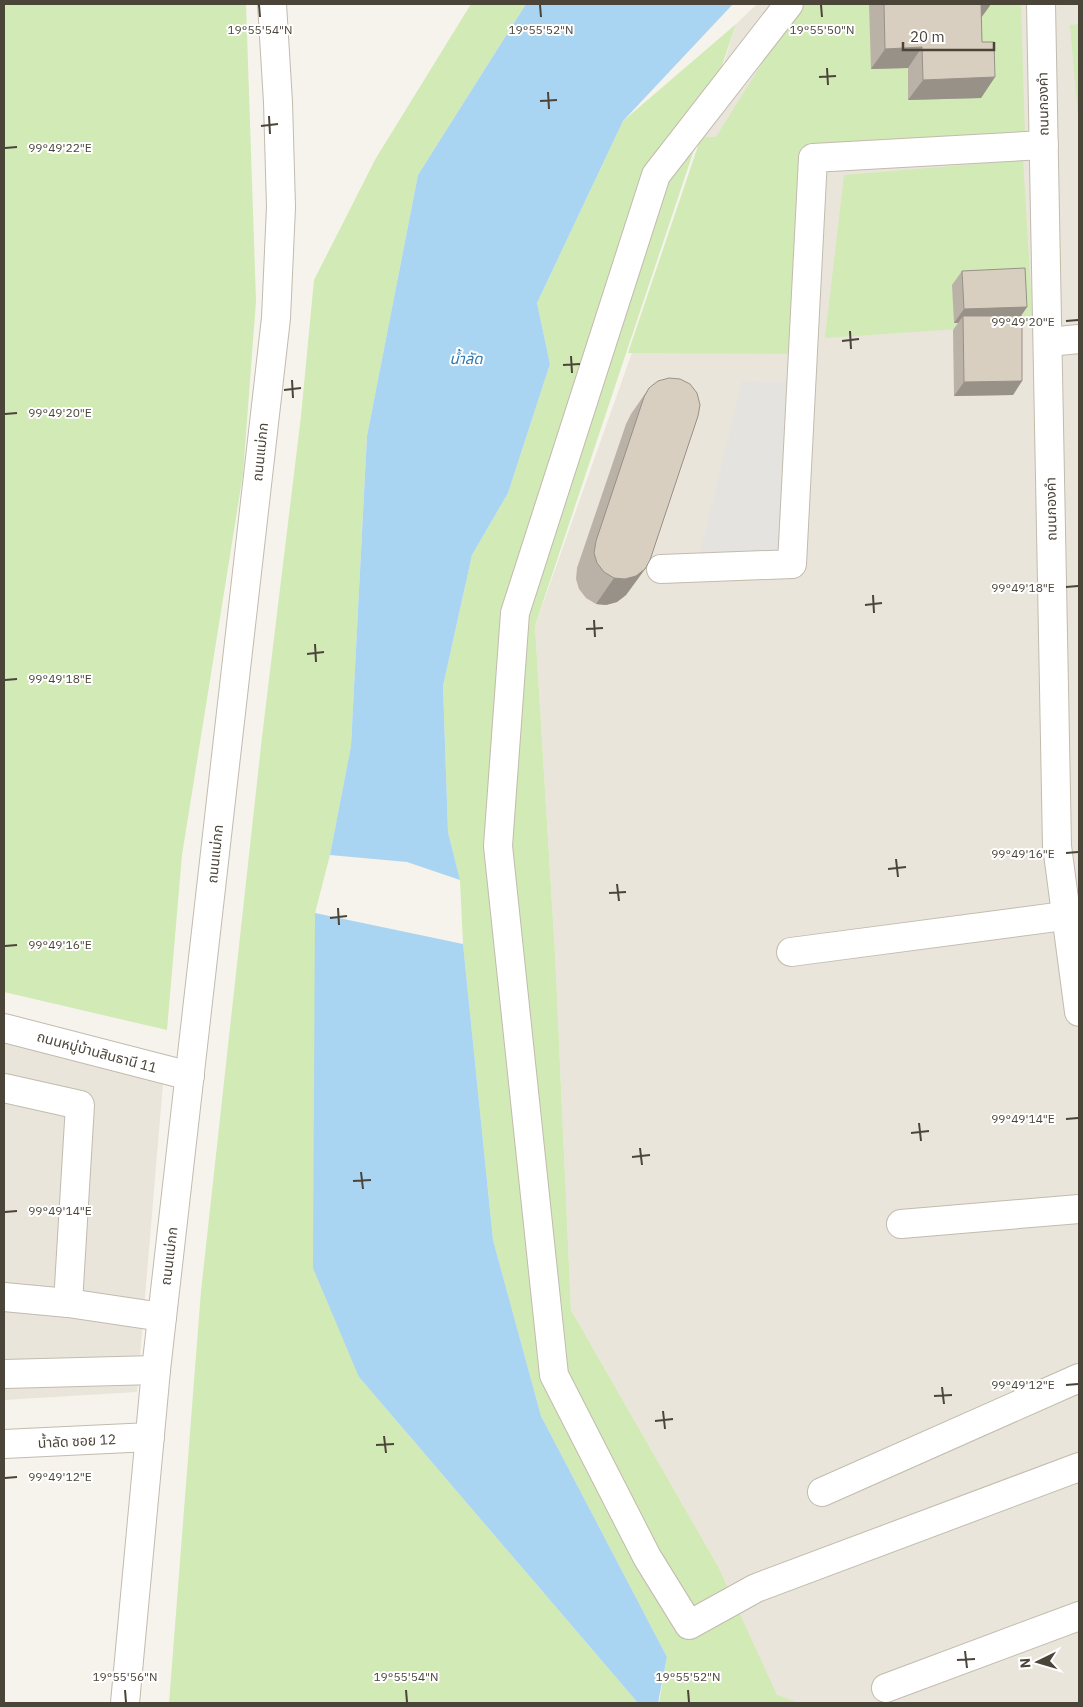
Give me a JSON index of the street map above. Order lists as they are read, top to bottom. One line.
{"streets":{"street":["ถนนกองคำ","ถนนแม่กก","ถนนหมู่บ้านสินธานี 11","น้ำลัด ซอย 12"]},"crossings":[["ถนนแม่กก","ถนนหมู่บ้านสินธานี 11"],["ถนนแม่กก","น้ำลัด ซอย 12"]],"water":["น้ำลัด"],"scale_bar":"20 m","north":"left","coordinates":["19°55'54\"N","19°55'52\"N","19°55'50\"N","99°49'22\"E","99°49'20\"E","99°49'18\"E","99°49'16\"E","99°49'14\"E","99°49'12\"E","19°55'56\"N"]}
